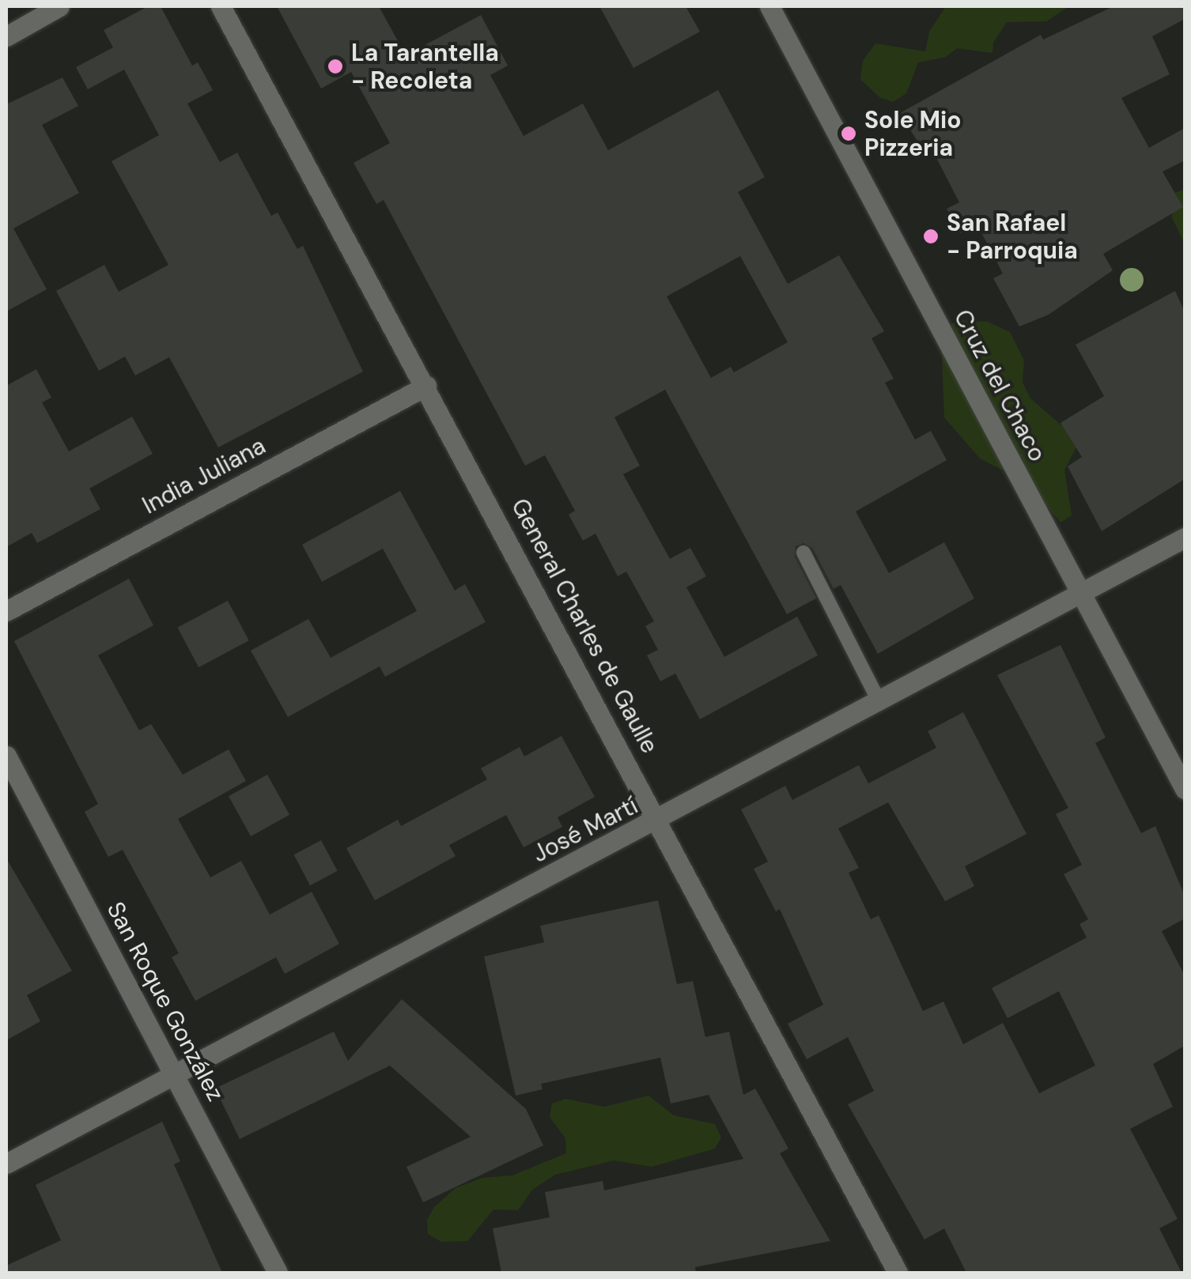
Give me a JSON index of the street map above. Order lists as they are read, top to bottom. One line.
{"streets":{"street":["Cruz del Chaco","India Juliana","General Charles de Gaulle","José Martí","San Roque González"]},"crossings":[["Cruz del Chaco","José Martí"],["India Juliana","General Charles de Gaulle"],["General Charles de Gaulle","José Martí"],["José Martí","San Roque González"]],"places":["La Tarantella - Recoleta","Sole Mio Pizzeria","San Rafael - Parroquia"]}
